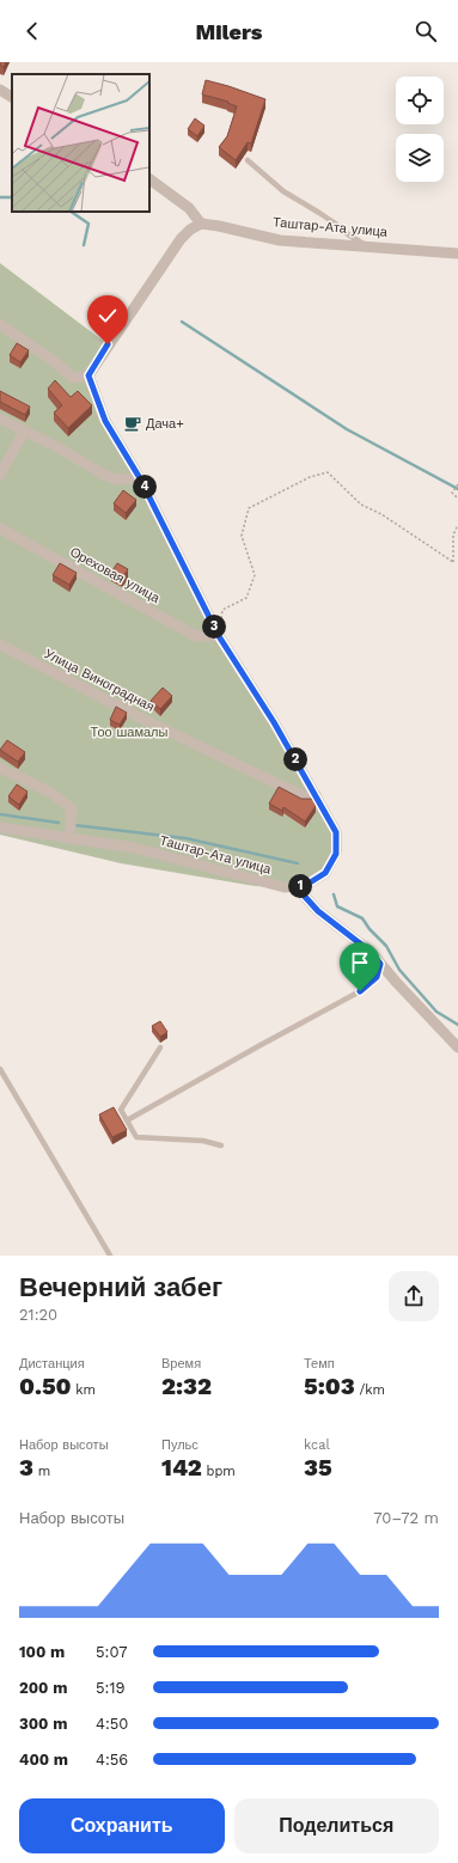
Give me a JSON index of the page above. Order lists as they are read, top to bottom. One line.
{"streets":{"street":["Таштар-Ата улица","Ореховая улица","Улица Виноградная"]},"crossings":[["Таштар-Ата улица","Ореховая улица"],["Таштар-Ата улица","Улица Виноградная"]],"parks":["Тоо шамалы"],"places":{"cafe":["Дача+"]},"page":{"header":"Milers","pins":["4","3","2","1"],"heading":["Вечерний забег","21:20"],"stats":[["Дистанция","0.50 km"],["Время","2:32"],["Темп","5:03 /km"],["Набор высоты","3 m"],["Пульс","142 bpm"],["kcal","35"]],"chart":["Набор высоты","70–72 m"],"list":[{"name":"100 m","note":"5:07"},{"name":"200 m","note":"5:19"},{"name":"300 m","note":"4:50"},{"name":"400 m","note":"4:56"}],"buttons":["Сохранить","Поделиться"]}}
